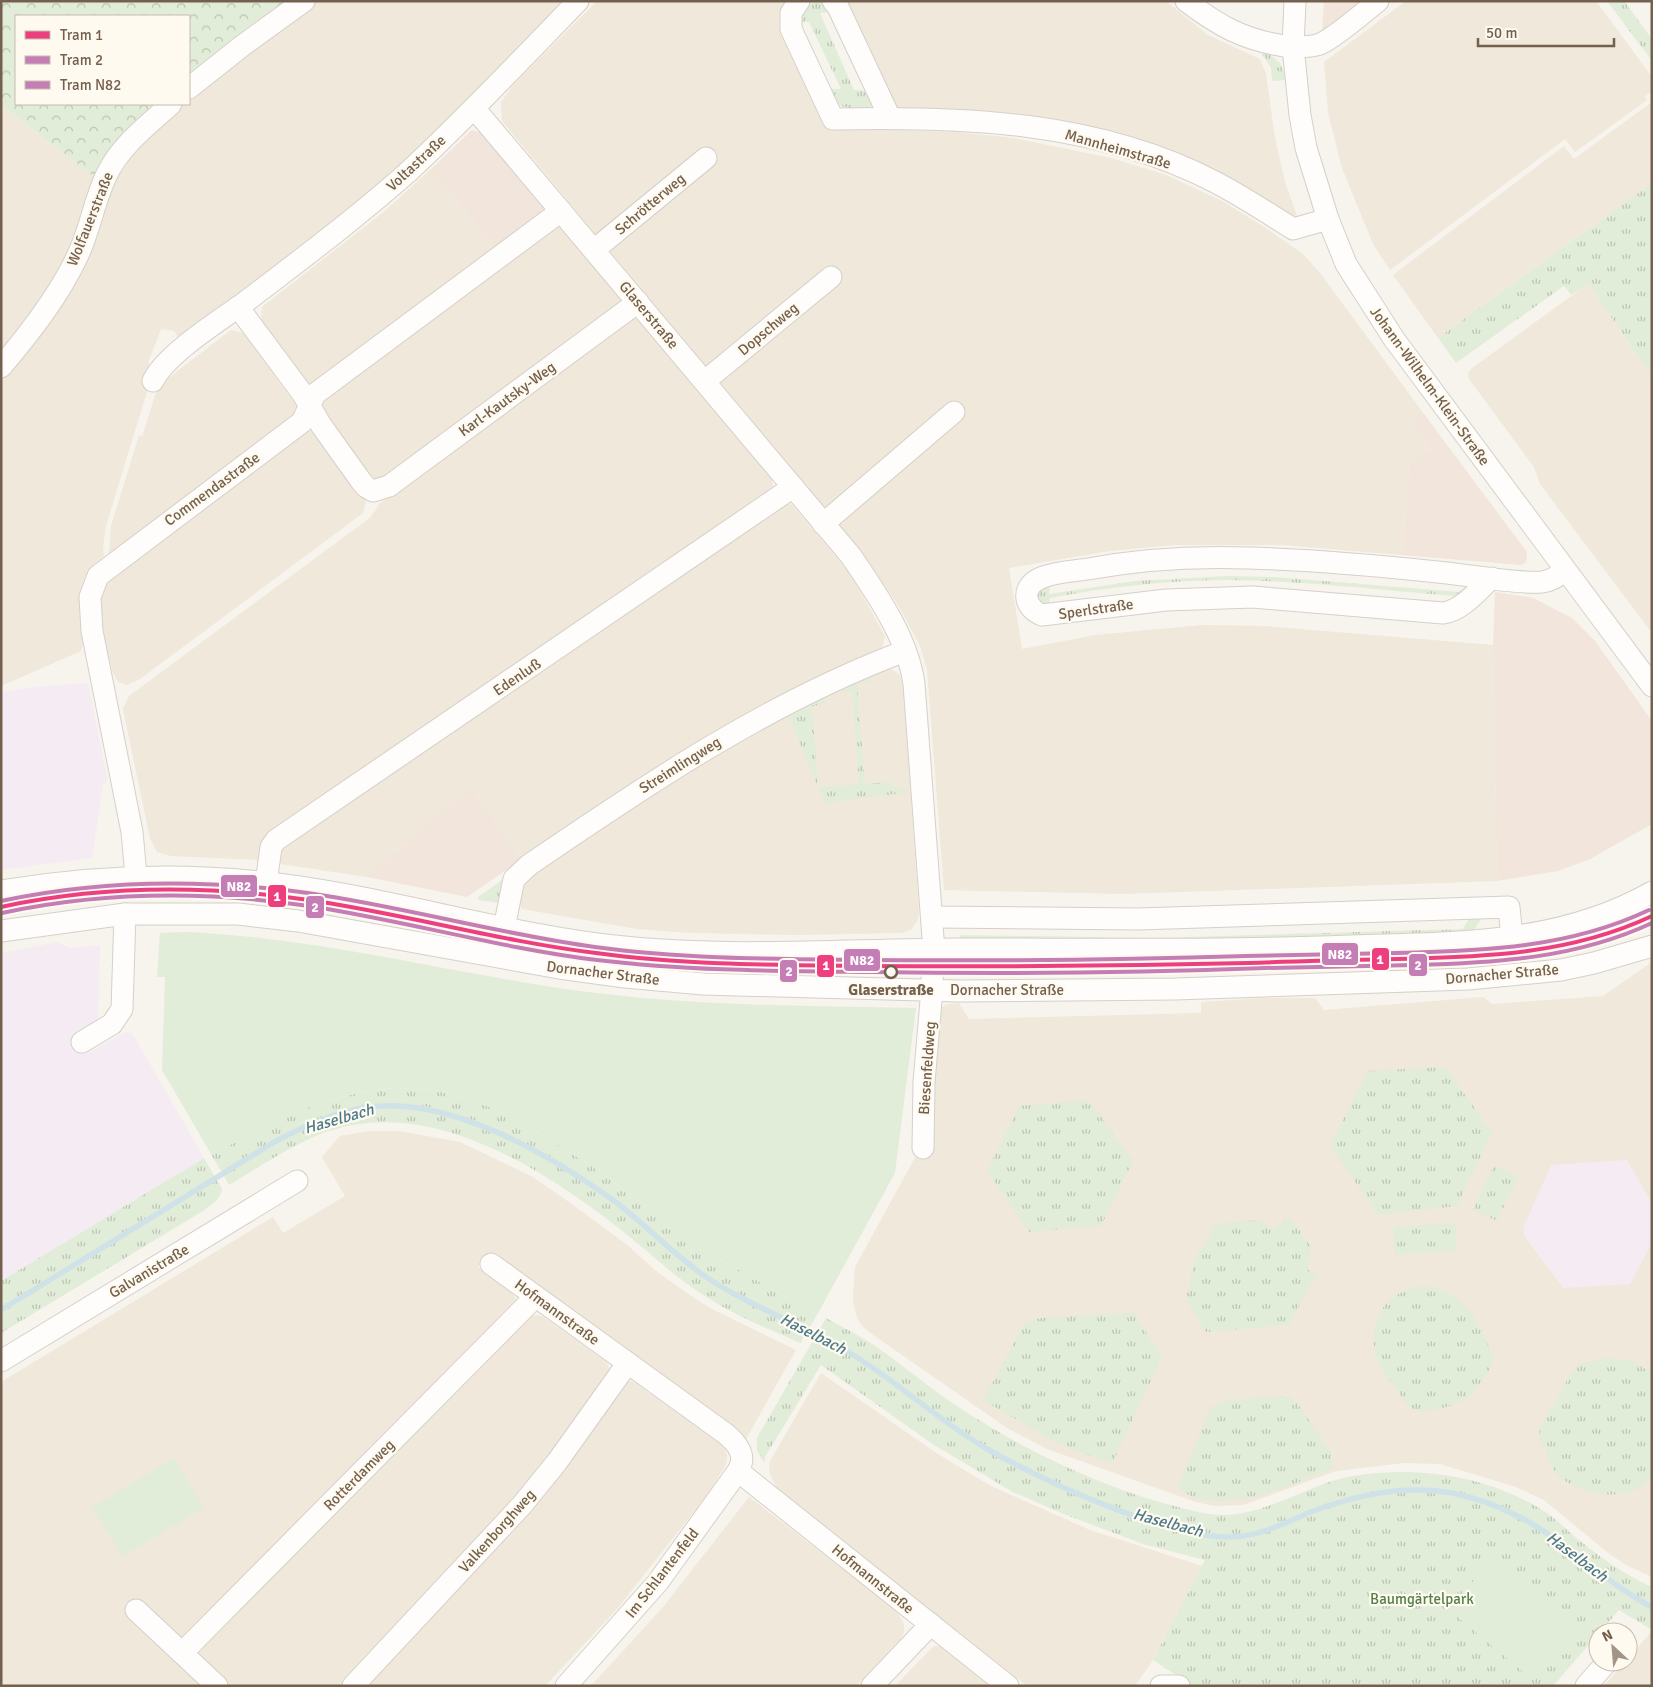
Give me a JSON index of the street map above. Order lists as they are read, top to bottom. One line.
{"streets":{"street":["Mannheimstraße","Voltastraße","Schrötterweg","Wolfauerstraße","Glaserstraße","Dopschweg","Johann-Wilhelm-Klein-Straße","Karl-Kautsky-Weg","Commendastraße","Sperlstraße","Edenluß","Streimlingweg","Dornacher Straße","Biesenfeldweg","Galvanistraße","Hofmannstraße","Rotterdamweg","Valkenborghweg","Im Schlantenfeld"]},"crossings":[["Mannheimstraße","Johann-Wilhelm-Klein-Straße"],["Voltastraße","Glaserstraße"],["Schrötterweg","Glaserstraße"],["Glaserstraße","Dopschweg"],["Glaserstraße","Karl-Kautsky-Weg"],["Glaserstraße","Commendastraße"],["Glaserstraße","Edenluß"],["Glaserstraße","Streimlingweg"],["Glaserstraße","Dornacher Straße"],["Glaserstraße","Biesenfeldweg"],["Johann-Wilhelm-Klein-Straße","Sperlstraße"],["Karl-Kautsky-Weg","Commendastraße"],["Commendastraße","Dornacher Straße"],["Edenluß","Dornacher Straße"],["Streimlingweg","Dornacher Straße"],["Dornacher Straße","Biesenfeldweg"],["Hofmannstraße","Rotterdamweg"],["Hofmannstraße","Valkenborghweg"],["Hofmannstraße","Im Schlantenfeld"]],"water":["Haselbach"],"parks":["Baumgärtelpark"],"places":["Glaserstraße"],"lines":["tram line N82","tram line 1","tram line 2"],"legend":["Tram 1","Tram 2","Tram N82"],"scale_bar":"50 m","north":"top left"}
